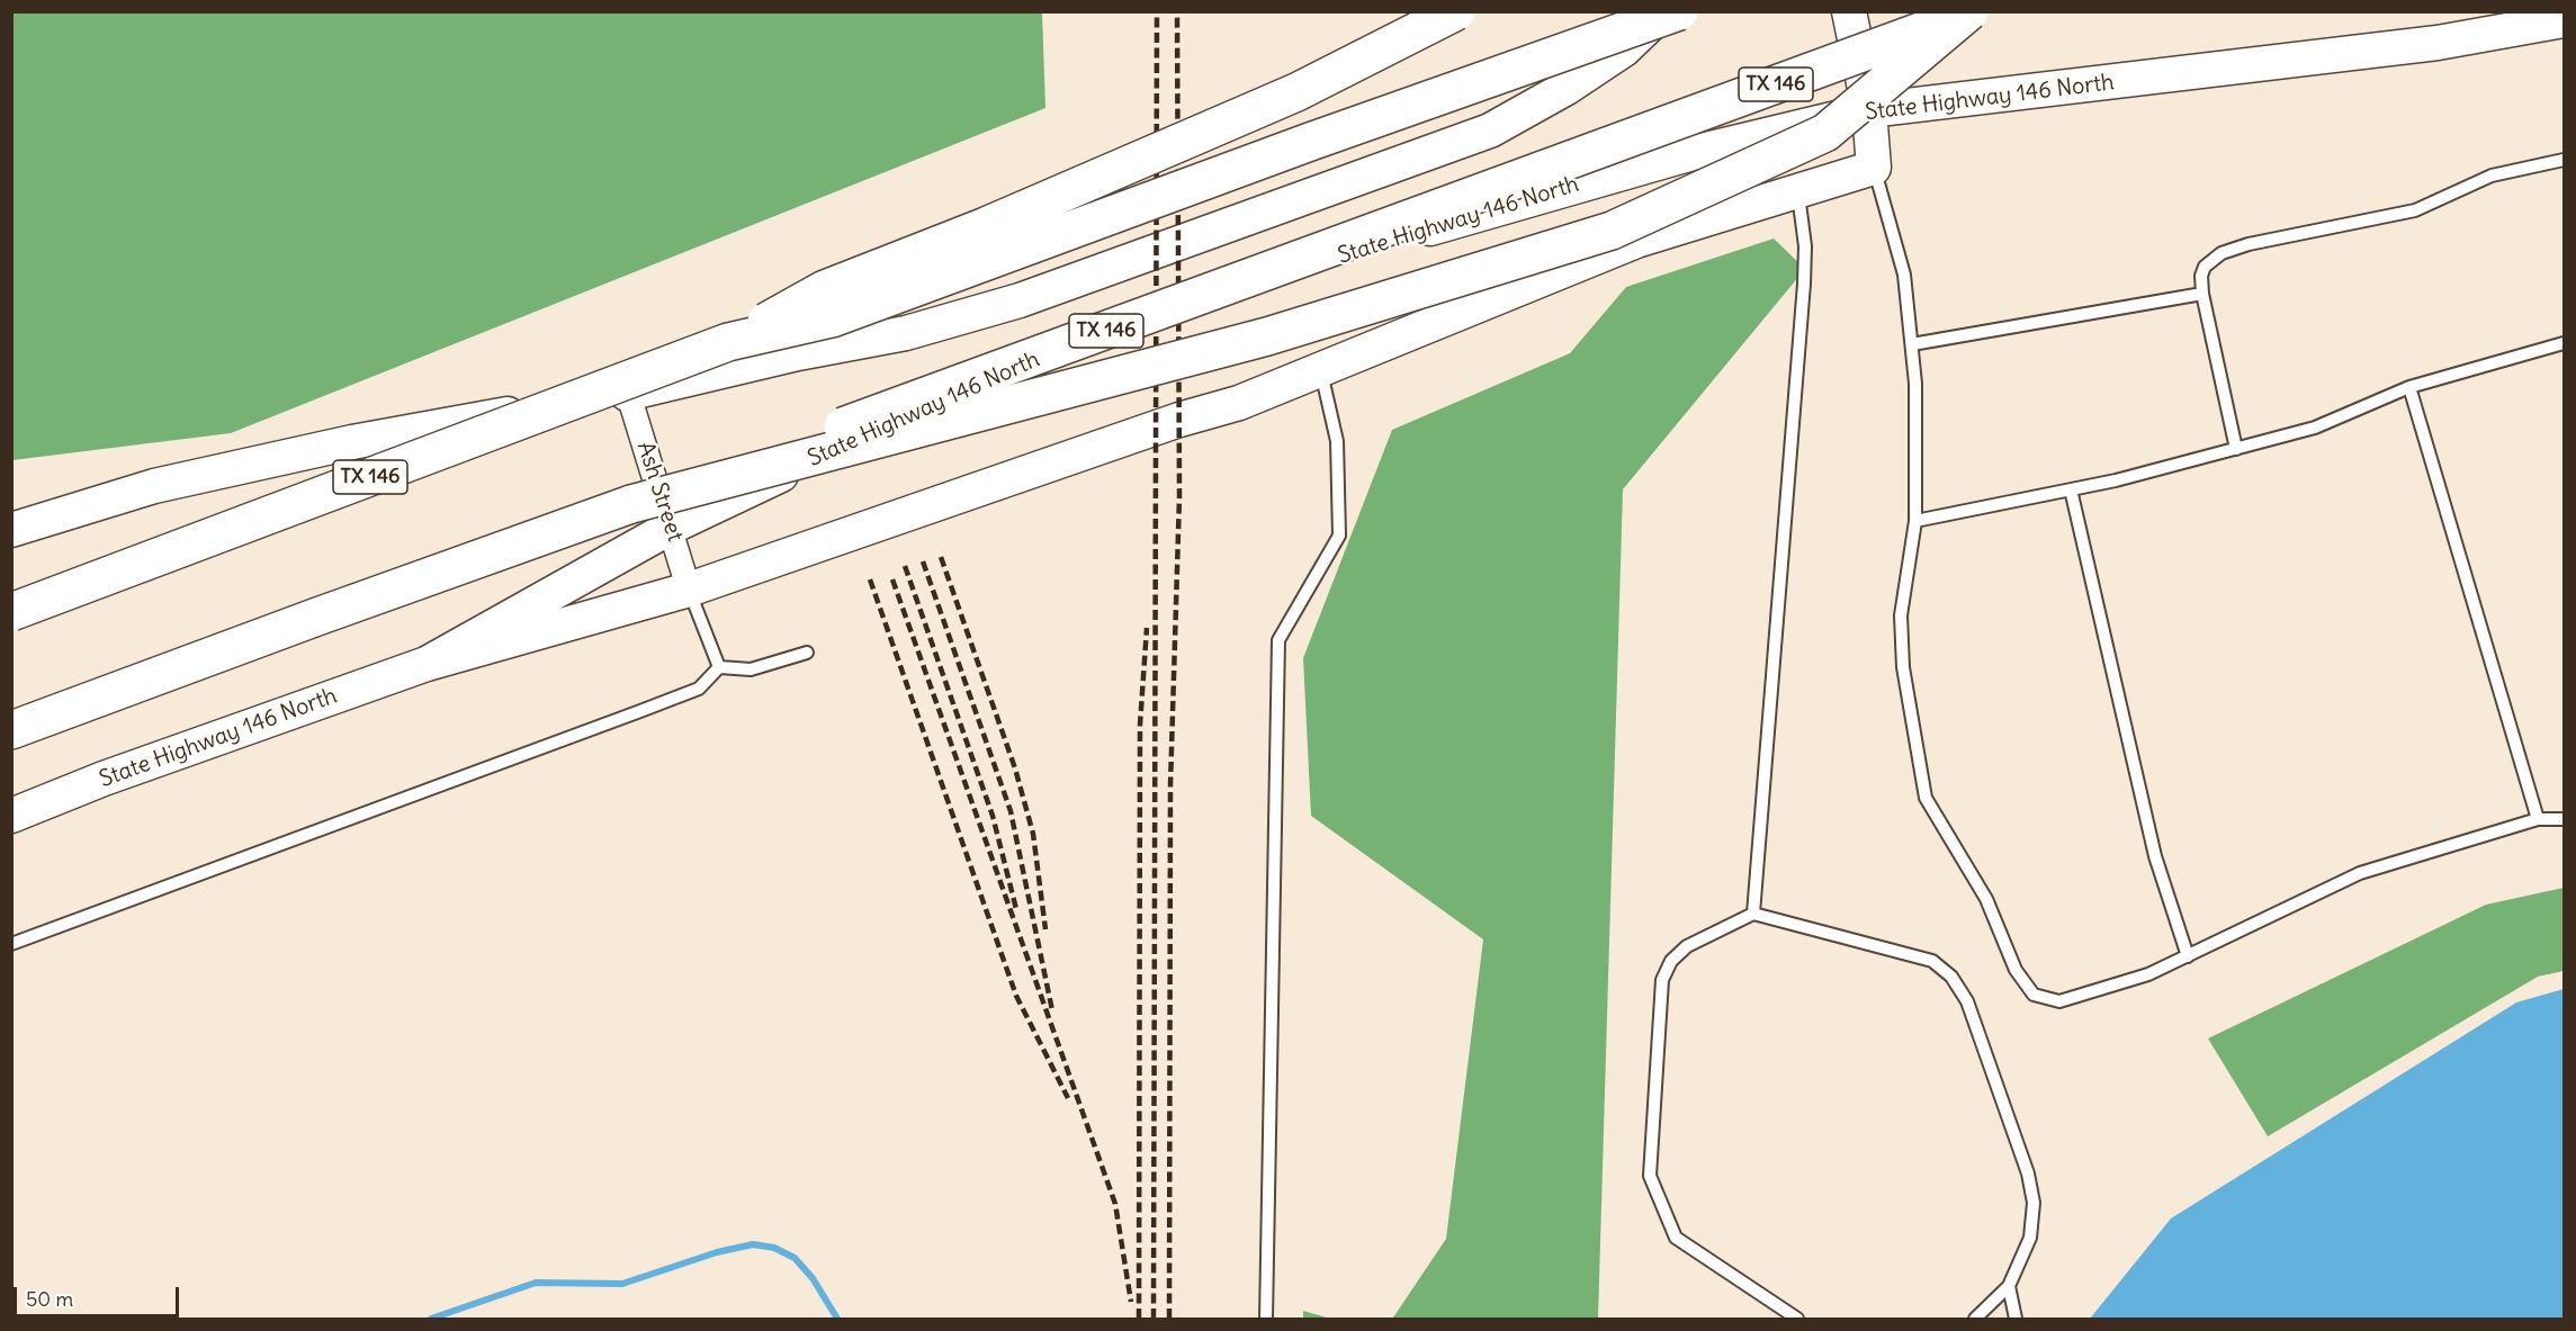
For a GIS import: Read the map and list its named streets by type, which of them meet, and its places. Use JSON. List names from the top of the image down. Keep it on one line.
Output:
{"streets":{"highway":["TX 146"],"main road":["State Highway 146 North"],"street":["Ash Street"]},"crossings":[["State Highway 146 North","Ash Street"]],"scale_bar":"50 m"}
